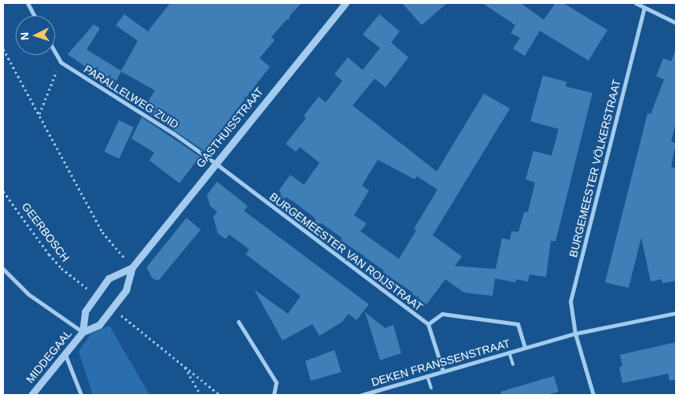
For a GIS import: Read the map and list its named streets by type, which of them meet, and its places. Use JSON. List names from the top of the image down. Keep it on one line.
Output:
{"streets":{"street":["PARALLELWEG ZUID","GASTHUISSTRAAT","BURGEMEESTER VÖLKERSTRAAT","BURGEMEESTER VAN ROIJSTRAAT","MIDDEGAAL","DEKEN FRANSSENSTRAAT"],"path":["GEERBOSCH"]},"crossings":[["PARALLELWEG ZUID","GASTHUISSTRAAT"],["PARALLELWEG ZUID","BURGEMEESTER VAN ROIJSTRAAT"],["GASTHUISSTRAAT","GEERBOSCH"],["GASTHUISSTRAAT","BURGEMEESTER VAN ROIJSTRAAT"],["GASTHUISSTRAAT","MIDDEGAAL"],["BURGEMEESTER VÖLKERSTRAAT","DEKEN FRANSSENSTRAAT"],["GEERBOSCH","MIDDEGAAL"],["BURGEMEESTER VAN ROIJSTRAAT","DEKEN FRANSSENSTRAAT"]],"north":"left"}
